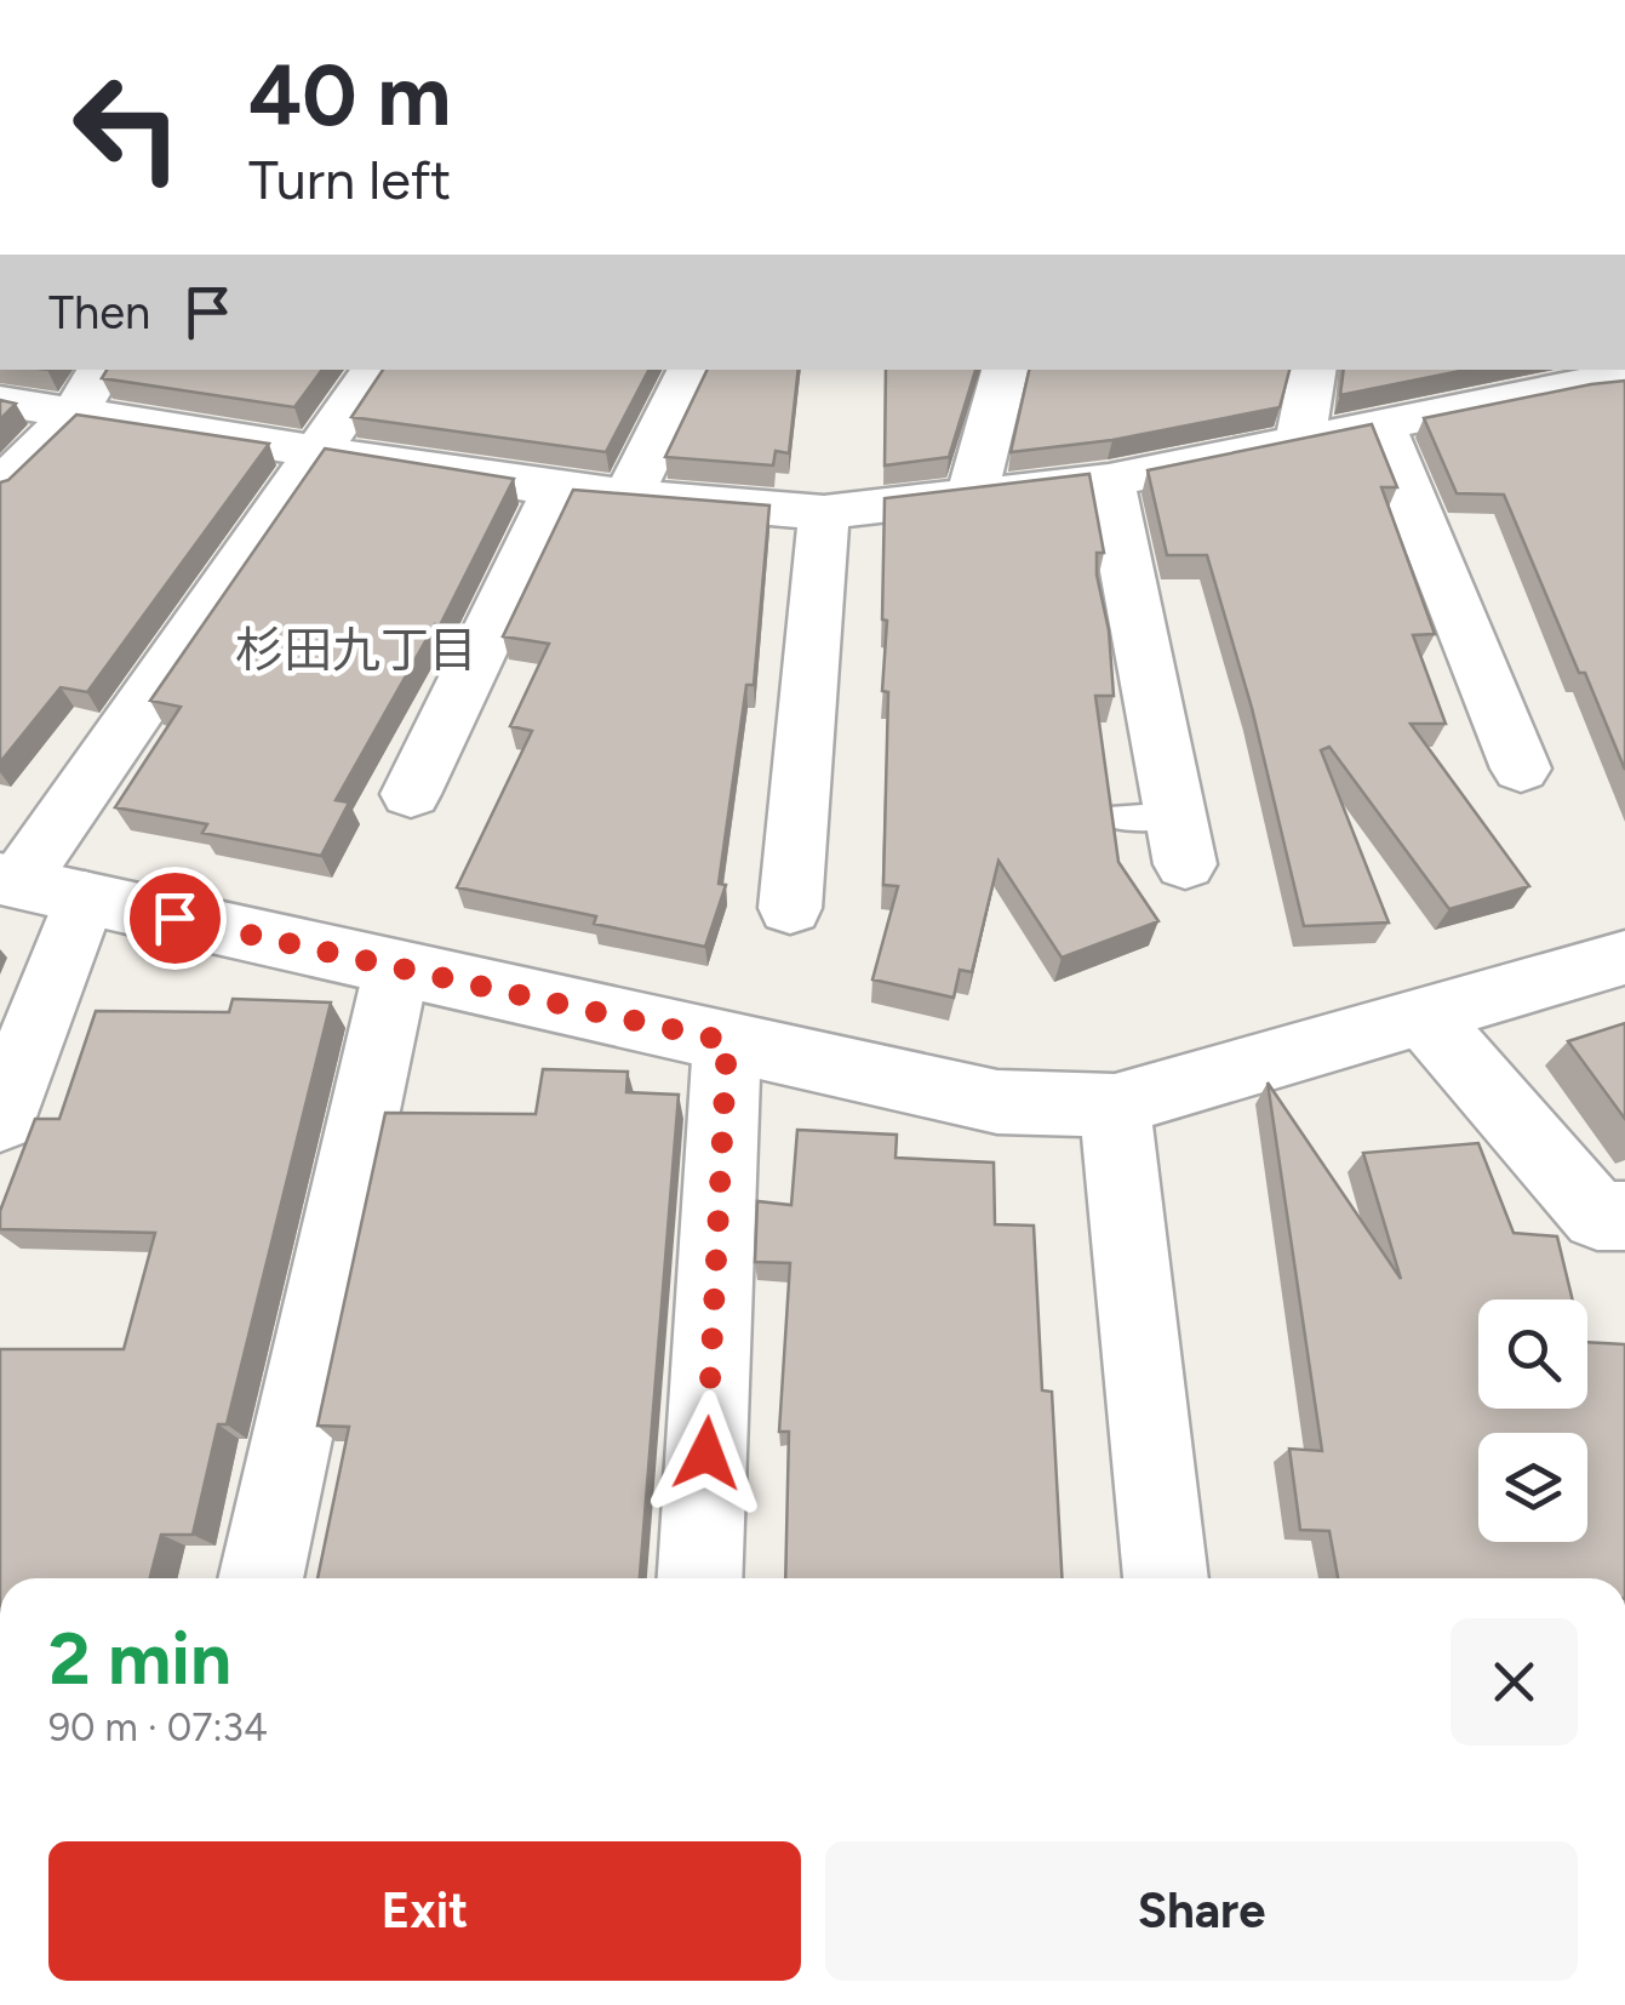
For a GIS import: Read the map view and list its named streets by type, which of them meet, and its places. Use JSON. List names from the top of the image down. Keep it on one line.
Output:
{"districts":["杉田九丁目"],"page":{"turn":["40 m","Turn left"],"then":"Then","heading":["2 min","90 m · 07:34"],"buttons":["Exit","Share"]}}
